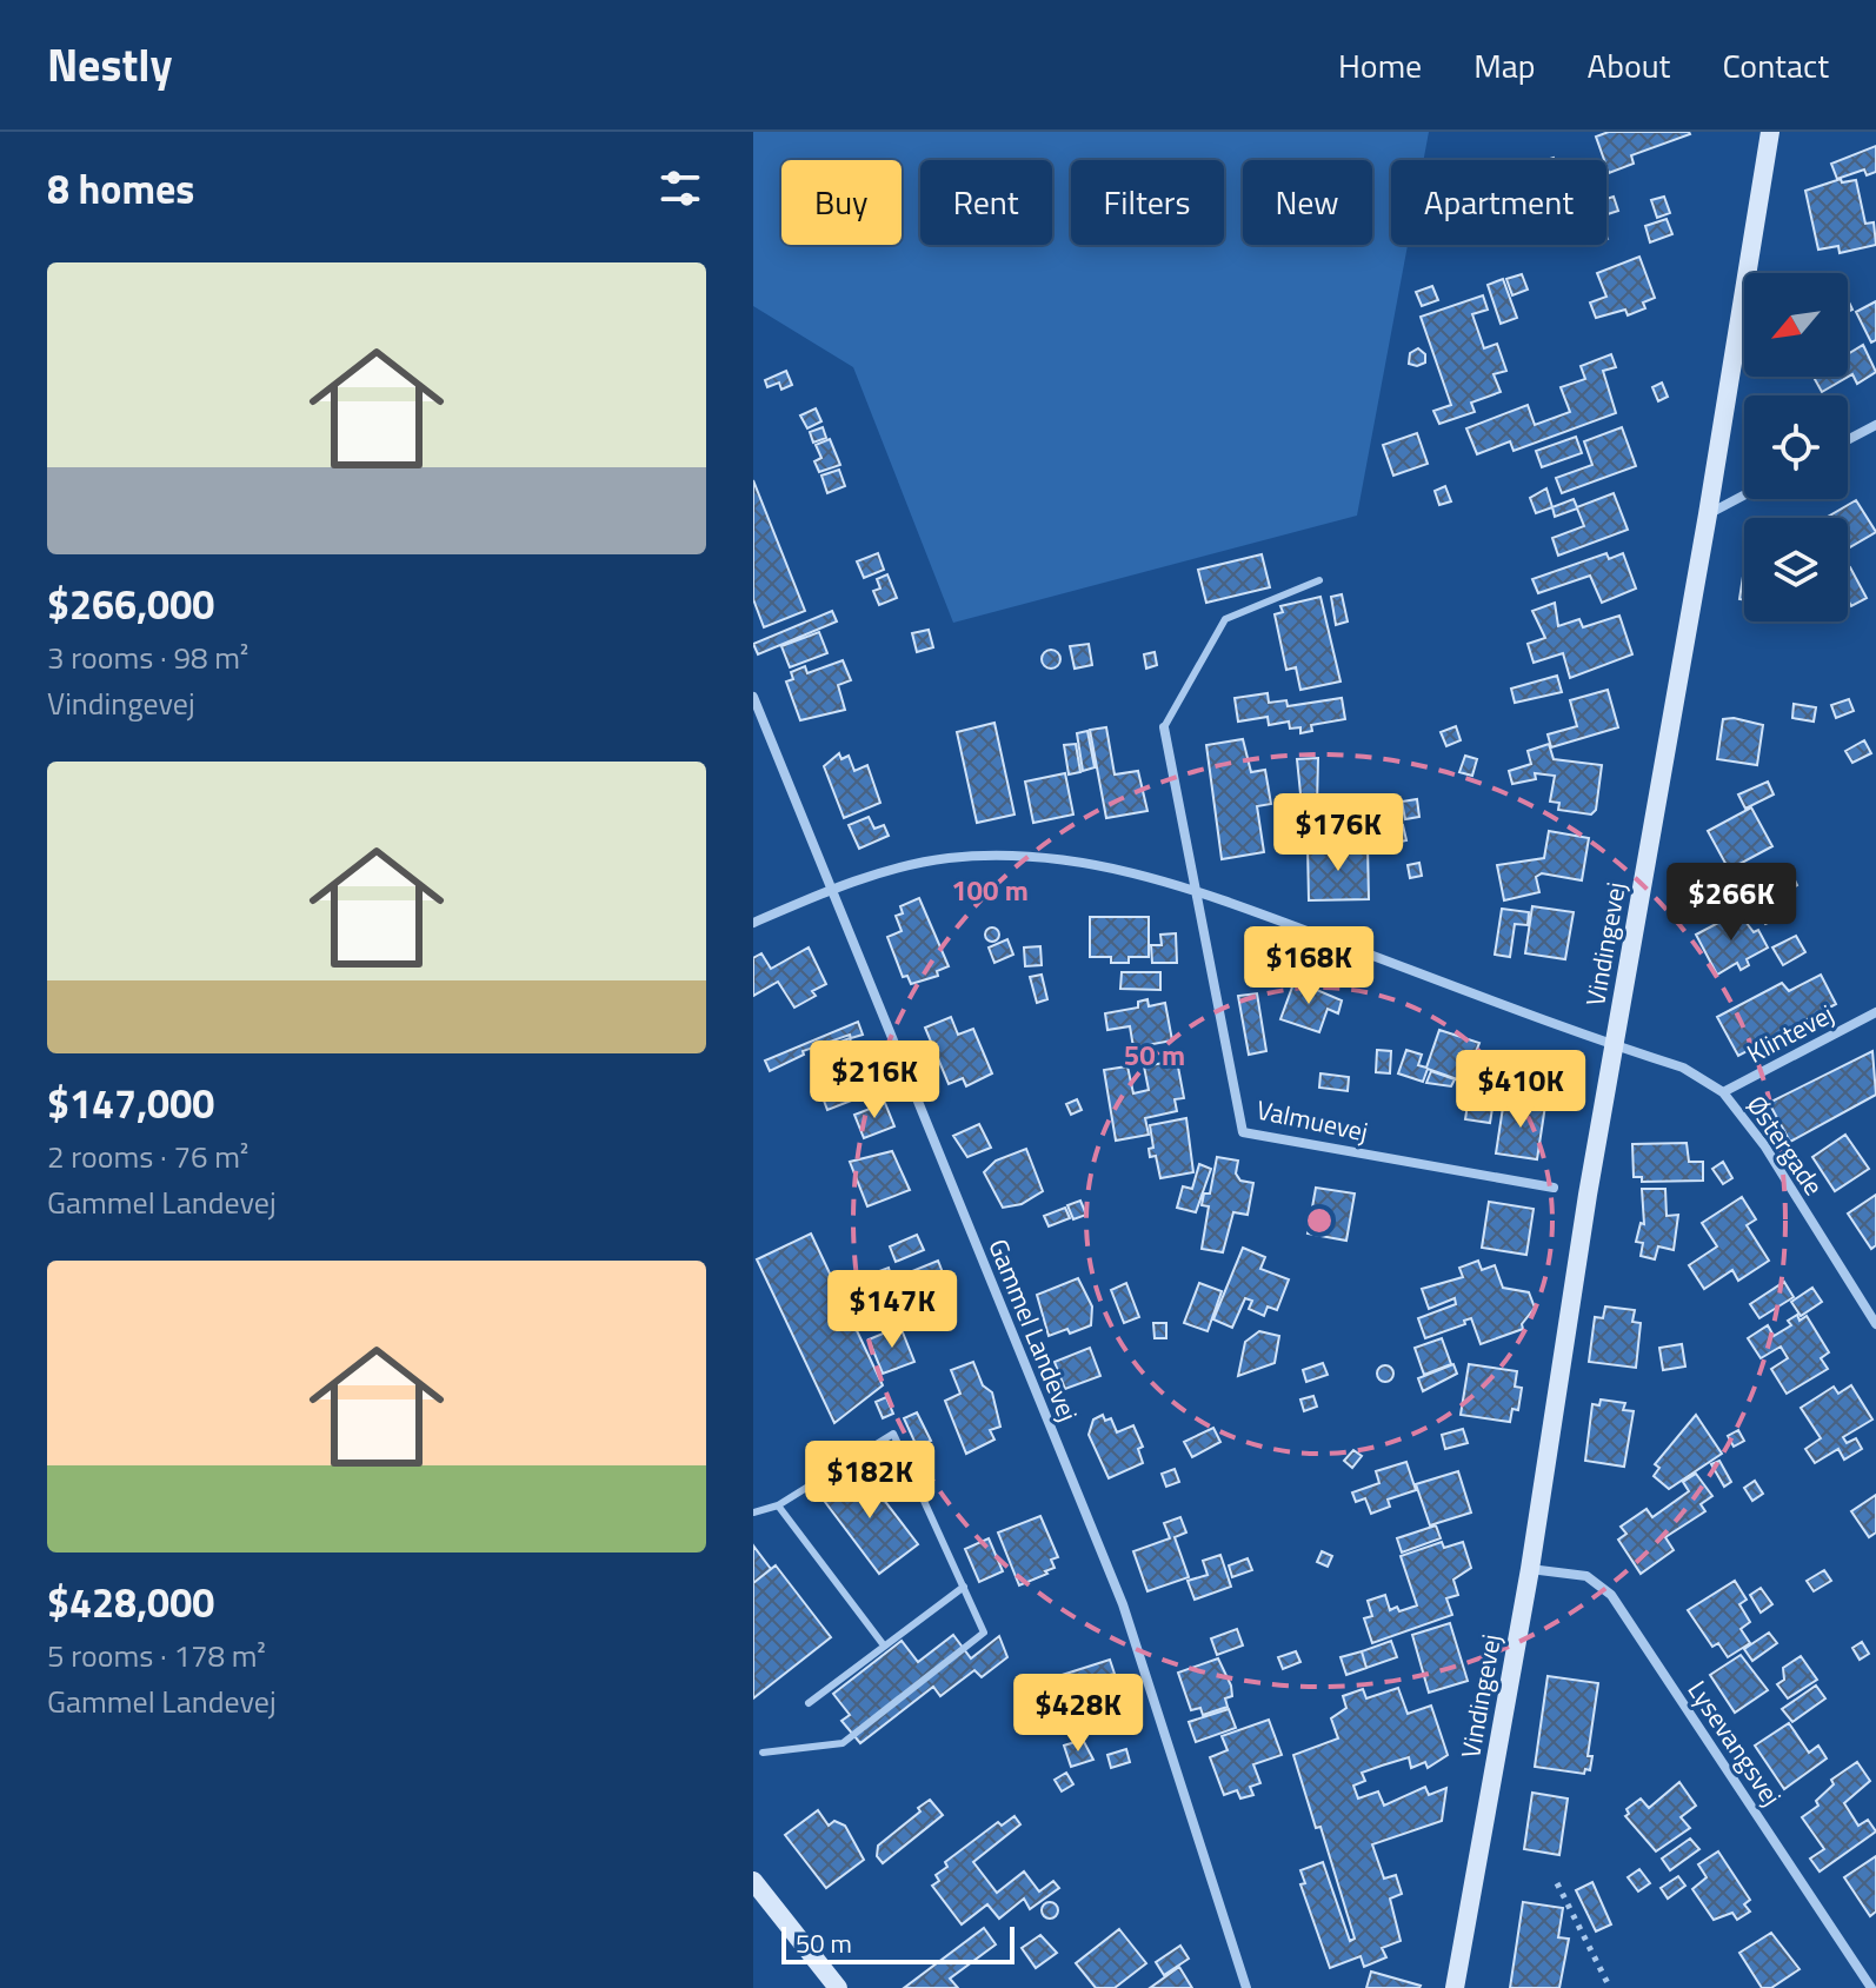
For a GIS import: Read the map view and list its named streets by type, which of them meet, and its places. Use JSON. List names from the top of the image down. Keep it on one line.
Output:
{"streets":{"street":["Vindingevej","Klintevej","Valmuevej","Østergade","Gammel Landevej","Lysevangsvej"]},"crossings":[["Vindingevej","Østergade"],["Vindingevej","Lysevangsvej"],["Klintevej","Østergade"],["Valmuevej","Østergade"],["Østergade","Gammel Landevej"]],"scale_bar":"50 m","north":"bottom left","page":{"header":"Nestly","nav":["Home","Map","About","Contact"],"heading":"8 homes","chip":["Buy","Rent","Filters","New","Apartment"],"list":[{"name":"$266,000","note":"3 rooms · 98 m² · Vindingevej"},{"name":"$147,000","note":"2 rooms · 76 m² · Gammel Landevej"},{"name":"$428,000","note":"5 rooms · 178 m² · Gammel Landevej"}],"price":["$176K","$266K","$168K","$216K","$410K","$147K","$182K","$428K"],"scale":"50 m"},"rings":["100 m","50 m"]}
